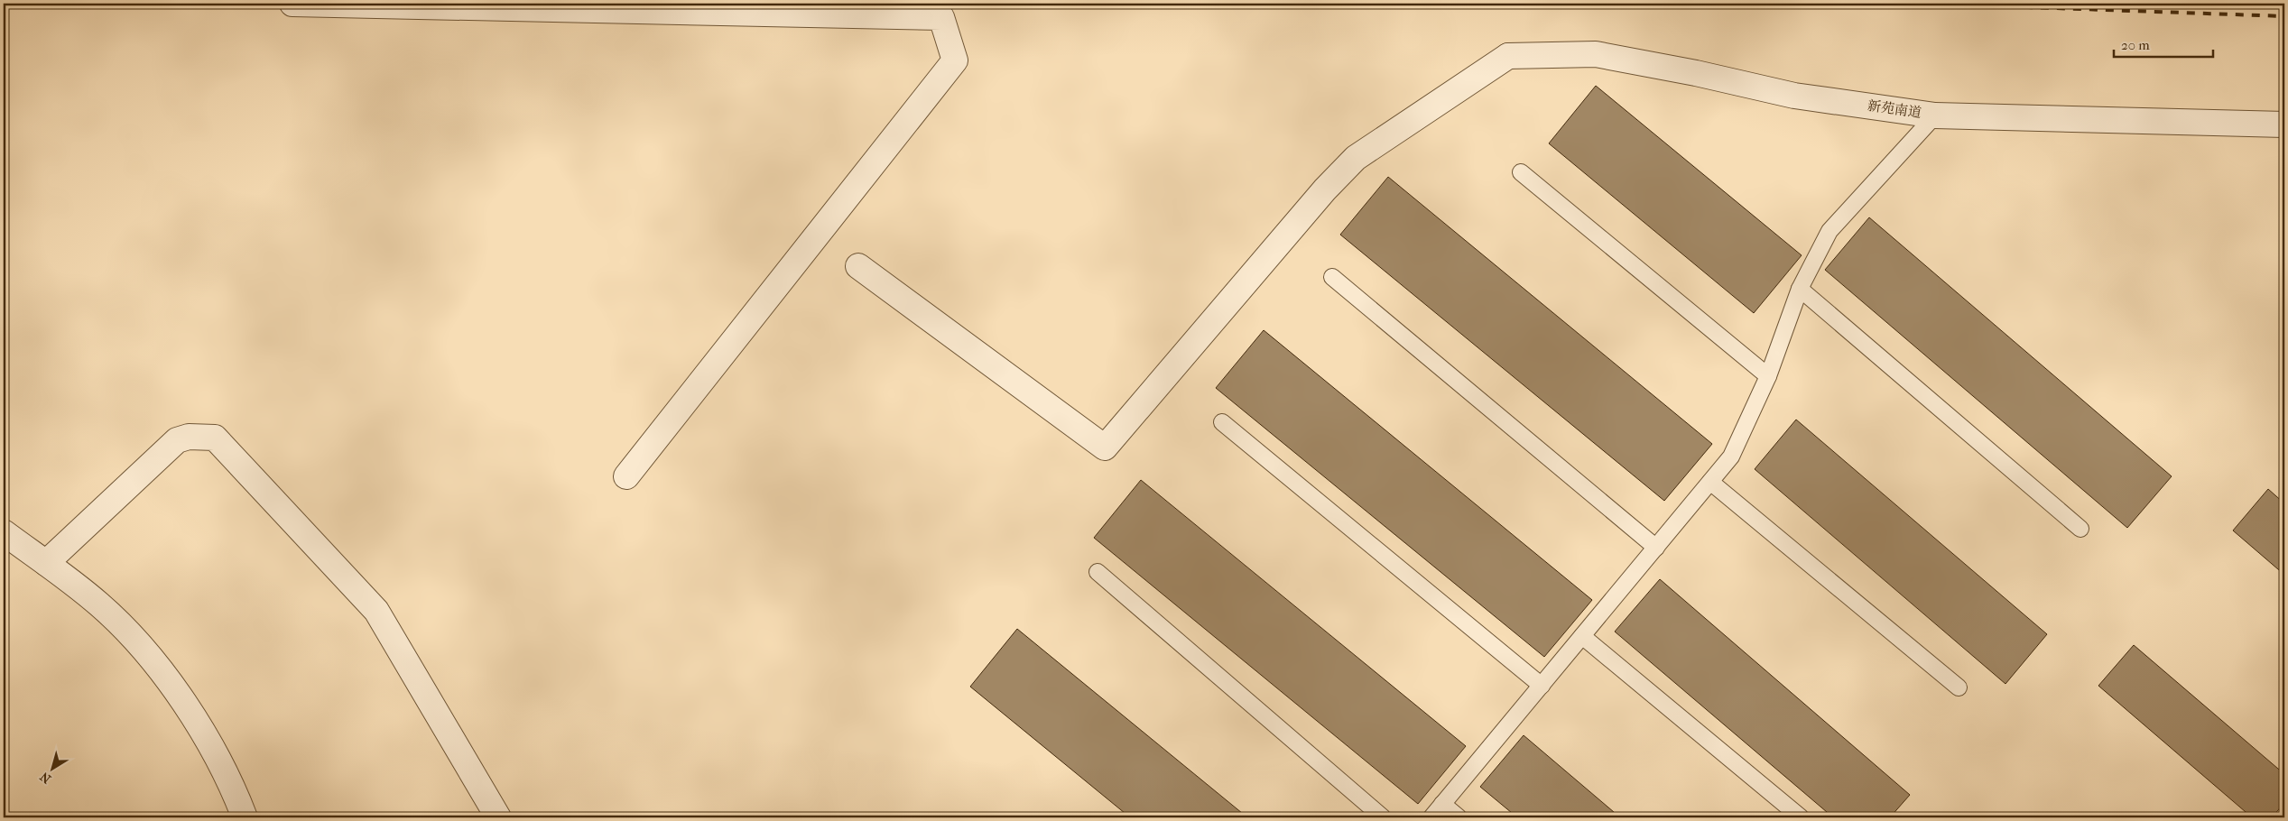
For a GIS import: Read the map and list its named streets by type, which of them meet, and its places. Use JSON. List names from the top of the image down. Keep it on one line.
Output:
{"streets":{"street":["新苑南道"]},"scale_bar":"20 m","north":"bottom left"}
